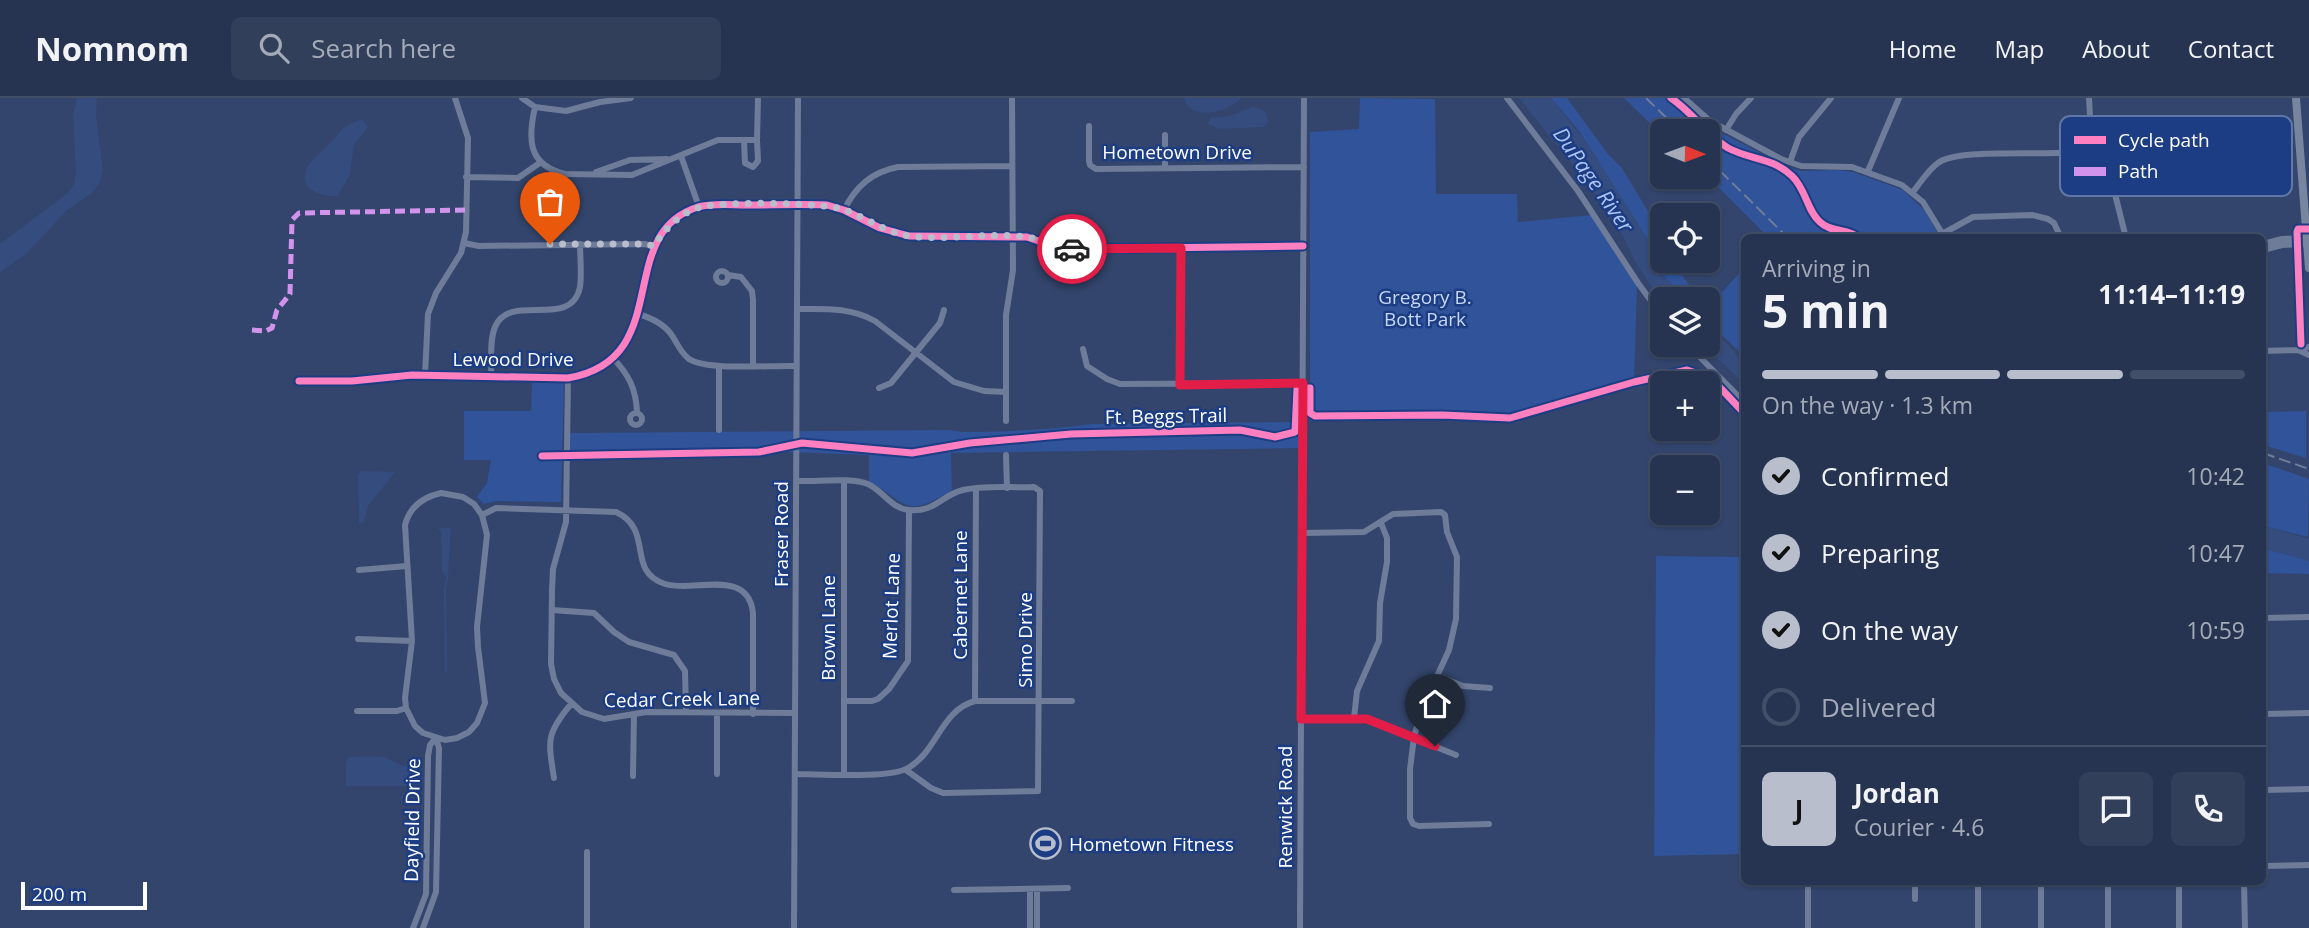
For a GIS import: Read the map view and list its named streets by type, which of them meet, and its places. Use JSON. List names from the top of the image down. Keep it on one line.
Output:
{"streets":{"street":["Hometown Drive","Lewood Drive","Fraser Road","Cabernet Lane","Merlot Lane","Brown Lane","Simo Drive","Cedar Creek Lane","Renwick Road","Dayfield Drive"],"cycle path":["Ft. Beggs Trail"]},"crossings":[["Hometown Drive","Renwick Road"],["Fraser Road","Cedar Creek Lane"],["Merlot Lane","Brown Lane"]],"water":["DuPage River"],"parks":["Gregory B. Bott Park"],"places":{"sports":["Hometown Fitness"]},"legend":["Cycle path","Path"],"scale_bar":"200 m","north":"right","page":{"header":"Nomnom","search":"Search here","nav":["Home","Map","About","Contact"],"map_buttons":["+","−"],"heading":["5 min","Arriving in","11:14–11:19"],"panel":["Jordan","Courier · 4.6"],"bar":"On the way · 1.3 km","list":[["Confirmed","10:42"],["Preparing","10:47"],["On the way","10:59"],"Delivered"],"round":"J","scale":"200 m"}}
